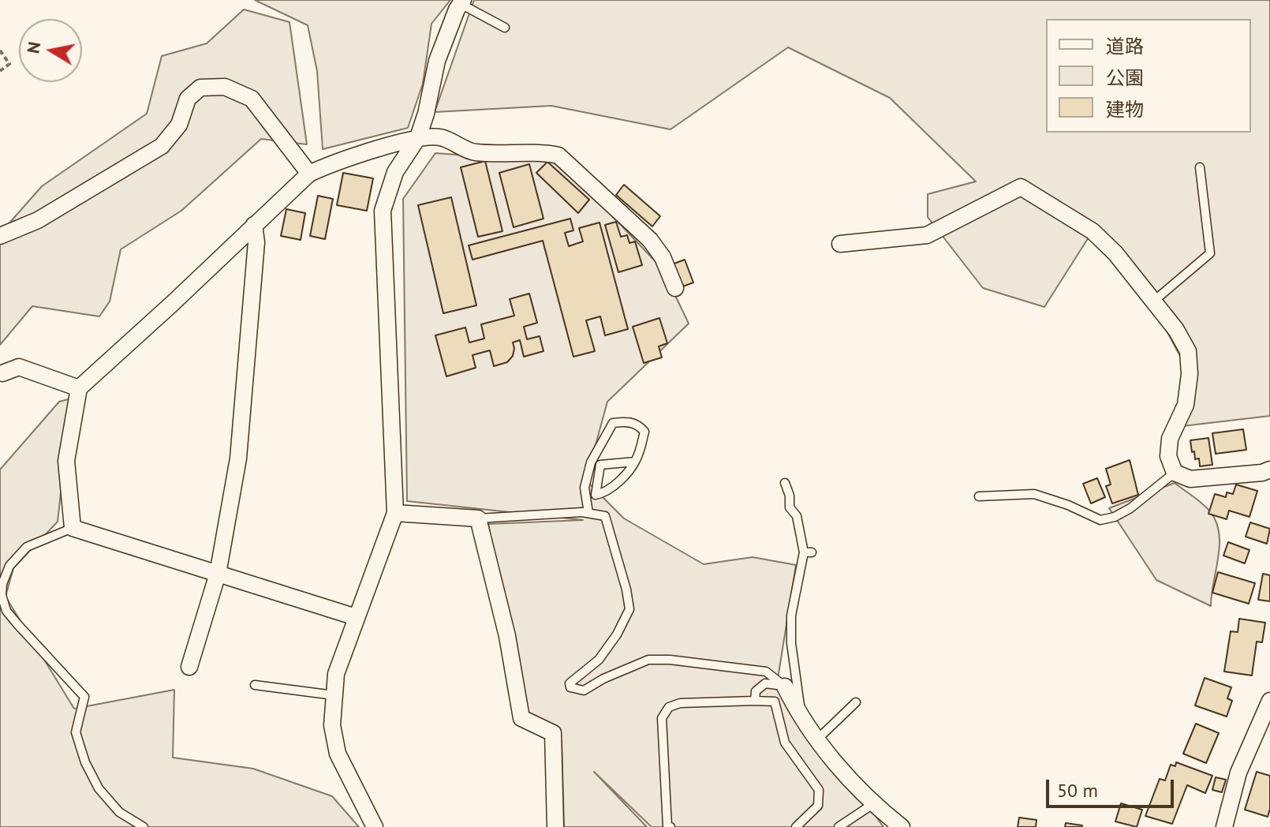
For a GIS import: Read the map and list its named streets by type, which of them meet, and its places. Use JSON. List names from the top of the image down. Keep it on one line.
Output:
{"legend":["道路","公園","建物"],"scale_bar":"50 m","north":"left"}
